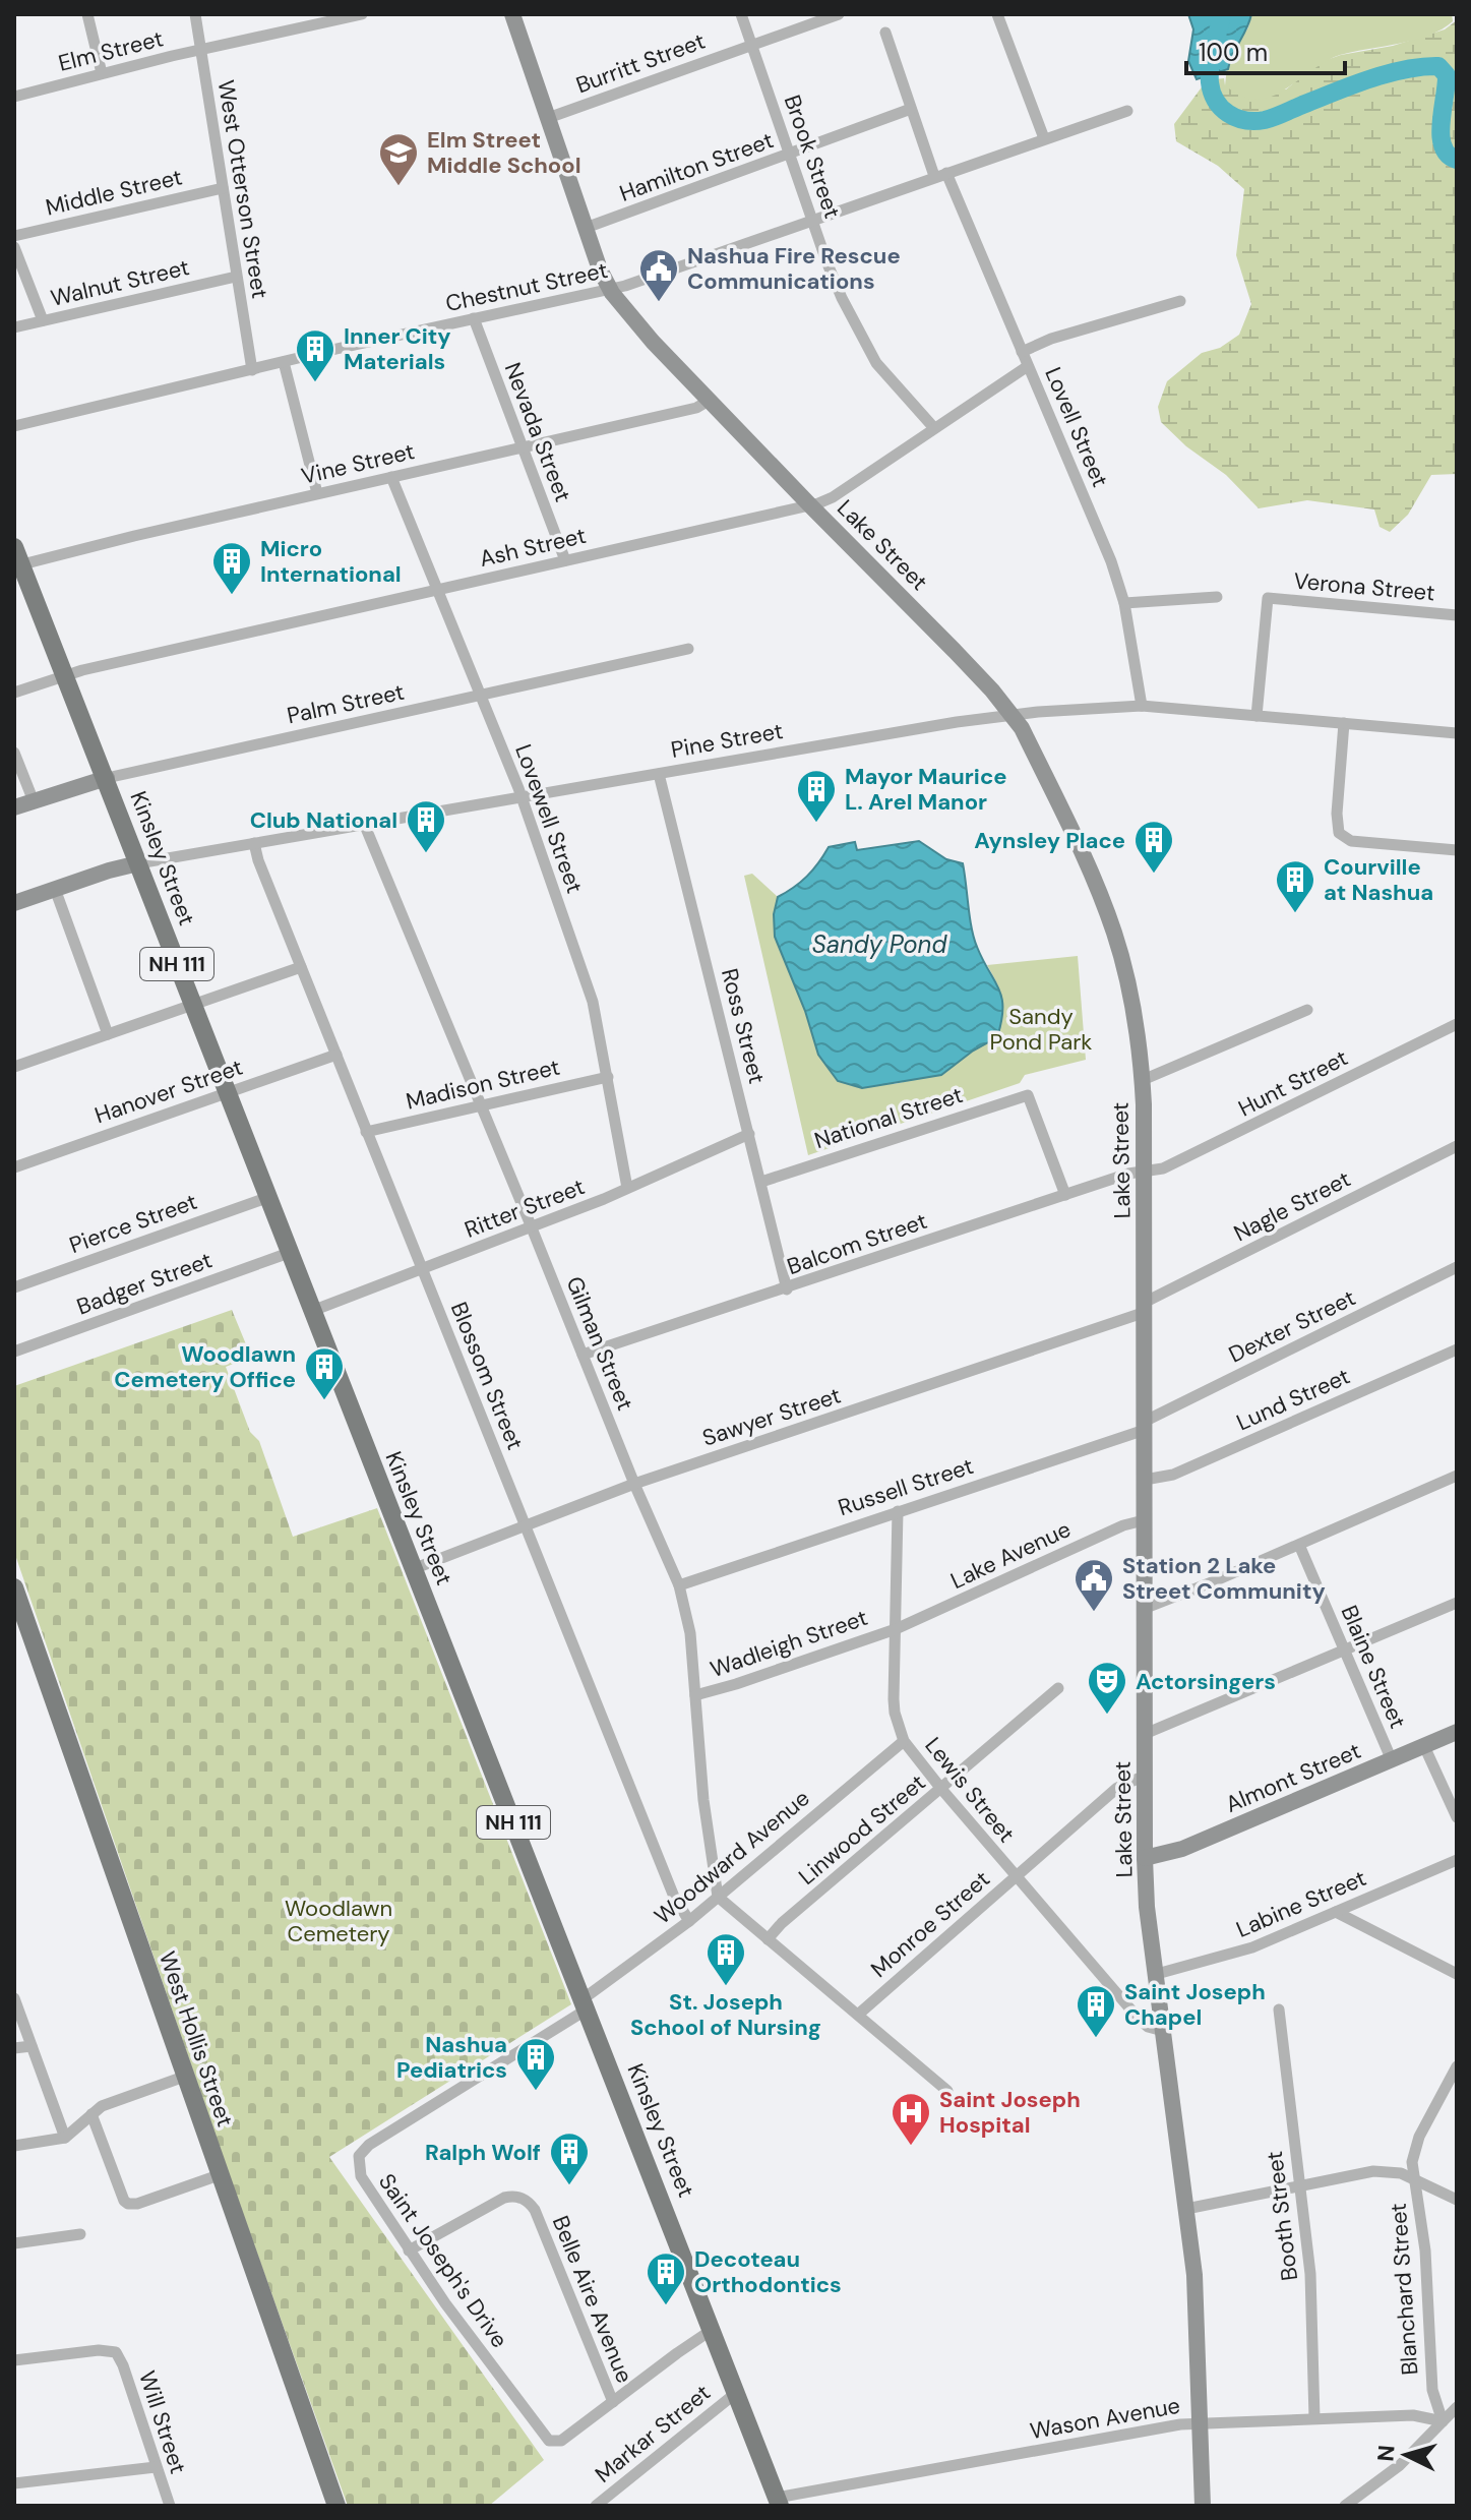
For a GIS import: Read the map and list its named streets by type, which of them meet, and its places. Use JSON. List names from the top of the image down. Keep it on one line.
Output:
{"streets":{"main road":["Kinsley Street","NH 111","West Hollis Street"],"street":["Elm Street","Burritt Street","Brook Street","Hamilton Street","West Otterson Street","Middle Street","Walnut Street","Chestnut Street","Lovell Street","Nevada Street","Vine Street","Lake Street","Ash Street","Verona Street","Palm Street","Pine Street","Lovewell Street","Ross Street","Hunt Street","Madison Street","Hanover Street","National Street","Nagle Street","Ritter Street","Pierce Street","Balcom Street","Badger Street","Dexter Street","Gilman Street","Blossom Street","Lund Street","Sawyer Street","Russell Street","Lake Avenue","Wadleigh Street","Blaine Street","Almont Street","Lewis Street","Linwood Street","Woodward Avenue","Labine Street","Monroe Street","Booth Street","Saint Joseph's Drive","Blanchard Street","Belle Aire Avenue","Wason Avenue","Will Street","Markar Street"]},"crossings":[["Elm Street","West Otterson Street"],["Burritt Street","Brook Street"],["Burritt Street","Lake Street"],["Brook Street","Hamilton Street"],["Brook Street","Chestnut Street"],["Brook Street","Ash Street"],["Hamilton Street","Lovell Street"],["Hamilton Street","Lake Street"],["West Otterson Street","Middle Street"],["West Otterson Street","Walnut Street"],["West Otterson Street","Chestnut Street"],["Chestnut Street","Lovell Street"],["Chestnut Street","Nevada Street"],["Chestnut Street","Lake Street"],["Lovell Street","Ash Street"],["Lovell Street","Pine Street"],["Nevada Street","Vine Street"],["Nevada Street","Ash Street"],["Vine Street","Lake Street"],["Vine Street","Lovewell Street"],["Vine Street","Kinsley Street"],["Lake Street","Ash Street"],["Lake Street","Pine Street"],["Lake Street","Hunt Street"],["Lake Street","Nagle Street"],["Lake Street","Balcom Street"],["Lake Street","Dexter Street"],["Lake Street","Lund Street"],["Lake Street","Sawyer Street"],["Lake Street","Russell Street"],["Lake Street","Lake Avenue"],["Lake Street","Almont Street"],["Lake Street","Lewis Street"],["Lake Street","Labine Street"],["Lake Street","Monroe Street"],["Lake Street","Wason Avenue"],["Ash Street","Lovewell Street"],["Ash Street","Kinsley Street"],["Verona Street","Pine Street"],["Palm Street","Lovewell Street"],["Palm Street","Kinsley Street"],["Pine Street","Lovewell Street"],["Pine Street","Kinsley Street"],["Pine Street","Ross Street"],["Pine Street","Gilman Street"],["Pine Street","Blossom Street"],["Lovewell Street","Madison Street"],["Lovewell Street","Ritter Street"],["Kinsley Street","Hanover Street"],["Kinsley Street","Ritter Street"],["Kinsley Street","Pierce Street"],["Kinsley Street","Badger Street"],["Kinsley Street","Sawyer Street"],["Kinsley Street","Woodward Avenue"],["Kinsley Street","Saint Joseph's Drive"],["Kinsley Street","Wason Avenue"],["Kinsley Street","Markar Street"],["Ross Street","National Street"],["Ross Street","Ritter Street"],["Ross Street","Balcom Street"],["Hunt Street","Balcom Street"],["Madison Street","Gilman Street"],["Madison Street","Blossom Street"],["Hanover Street","Blossom Street"],["National Street","Balcom Street"],["Nagle Street","Sawyer Street"],["Ritter Street","Gilman Street"],["Ritter Street","Blossom Street"],["Balcom Street","Gilman Street"],["Dexter Street","Russell Street"],["Gilman Street","Sawyer Street"],["Gilman Street","Russell Street"],["Gilman Street","Wadleigh Street"],["Gilman Street","Woodward Avenue"],["Blossom Street","Sawyer Street"],["Blossom Street","Woodward Avenue"],["Russell Street","Lewis Street"],["Lake Avenue","Wadleigh Street"],["Lake Avenue","Lewis Street"],["Wadleigh Street","Lewis Street"],["Blaine Street","Almont Street"],["Lewis Street","Linwood Street"],["Lewis Street","Woodward Avenue"],["Lewis Street","Monroe Street"],["Woodward Avenue","Saint Joseph's Drive"],["Booth Street","Wason Avenue"],["Saint Joseph's Drive","Belle Aire Avenue"],["Blanchard Street","Wason Avenue"]],"water":["Sandy Pond"],"parks":["Sandy Pond Park","Woodlawn Cemetery"],"places":{"school or university":["Elm Street Middle School"],"public building":["Nashua Fire Rescue Communications","Station 2 Lake Street Community"],"building":["Inner City Materials","Micro International","Mayor Maurice L. Arel Manor","Club National","Aynsley Place","Courville at Nashua","Woodlawn Cemetery Office","St. Joseph School of Nursing","Saint Joseph Chapel","Nashua Pediatrics","Ralph Wolf","Decoteau Orthodontics"],"theatre":["Actorsingers"],"hospital":["Saint Joseph Hospital"]},"scale_bar":"100 m","north":"left"}
